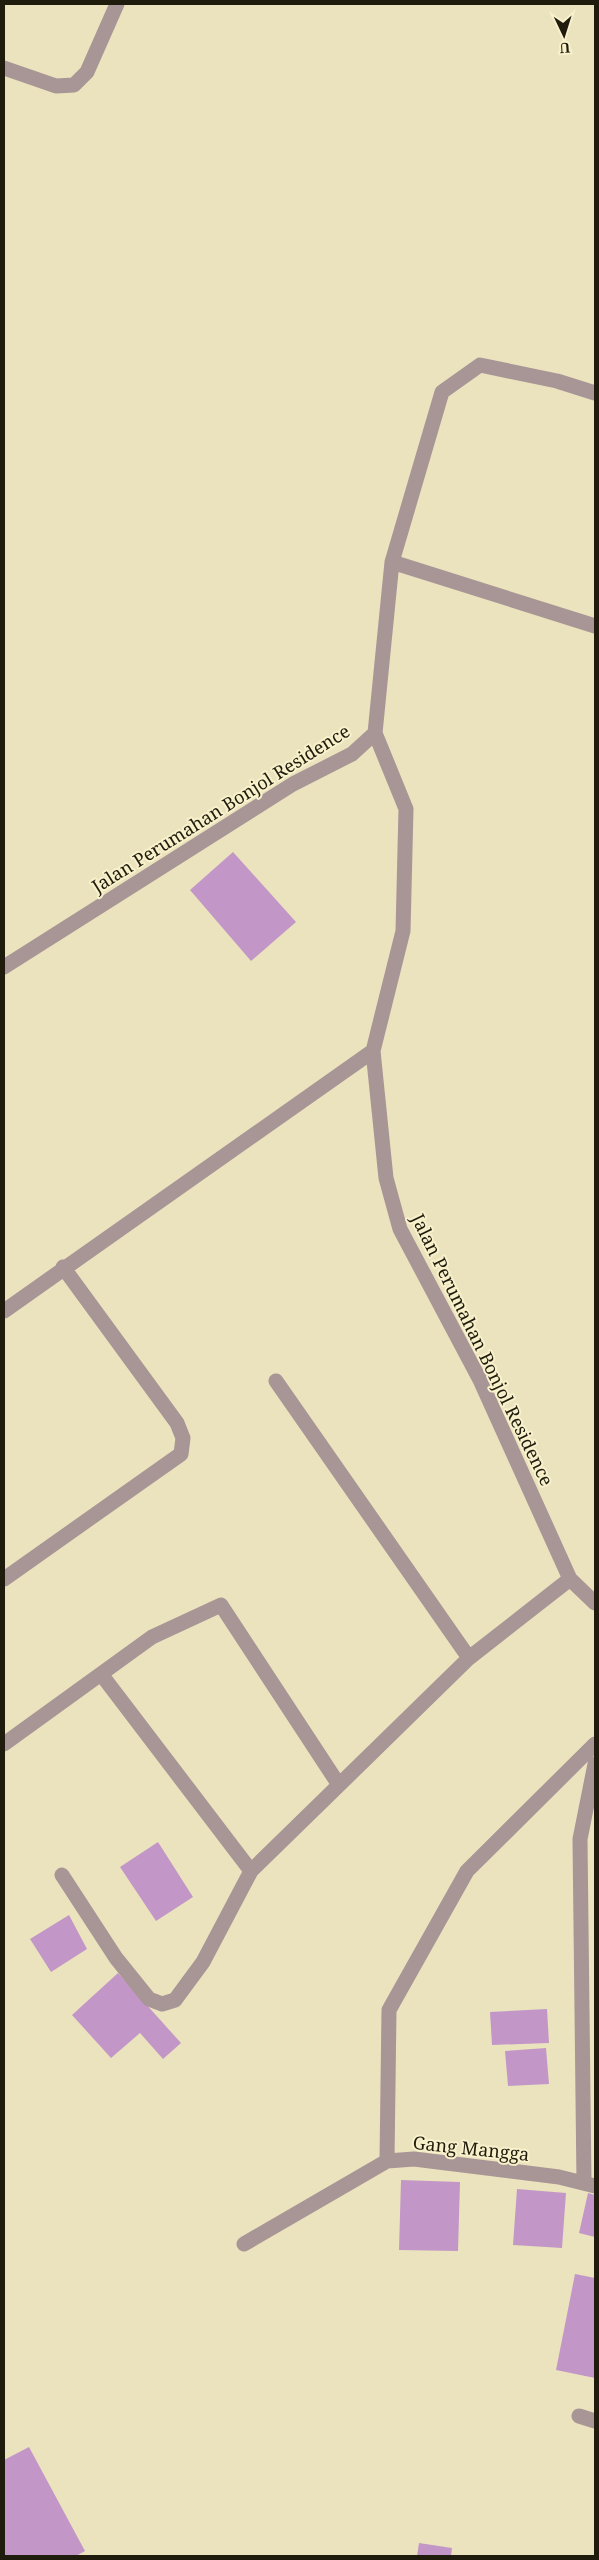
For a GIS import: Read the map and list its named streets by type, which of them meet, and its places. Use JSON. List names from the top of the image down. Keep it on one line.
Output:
{"streets":{"street":["Jalan Perumahan Bonjol Residence","Gang Mangga"]},"north":"bottom"}
